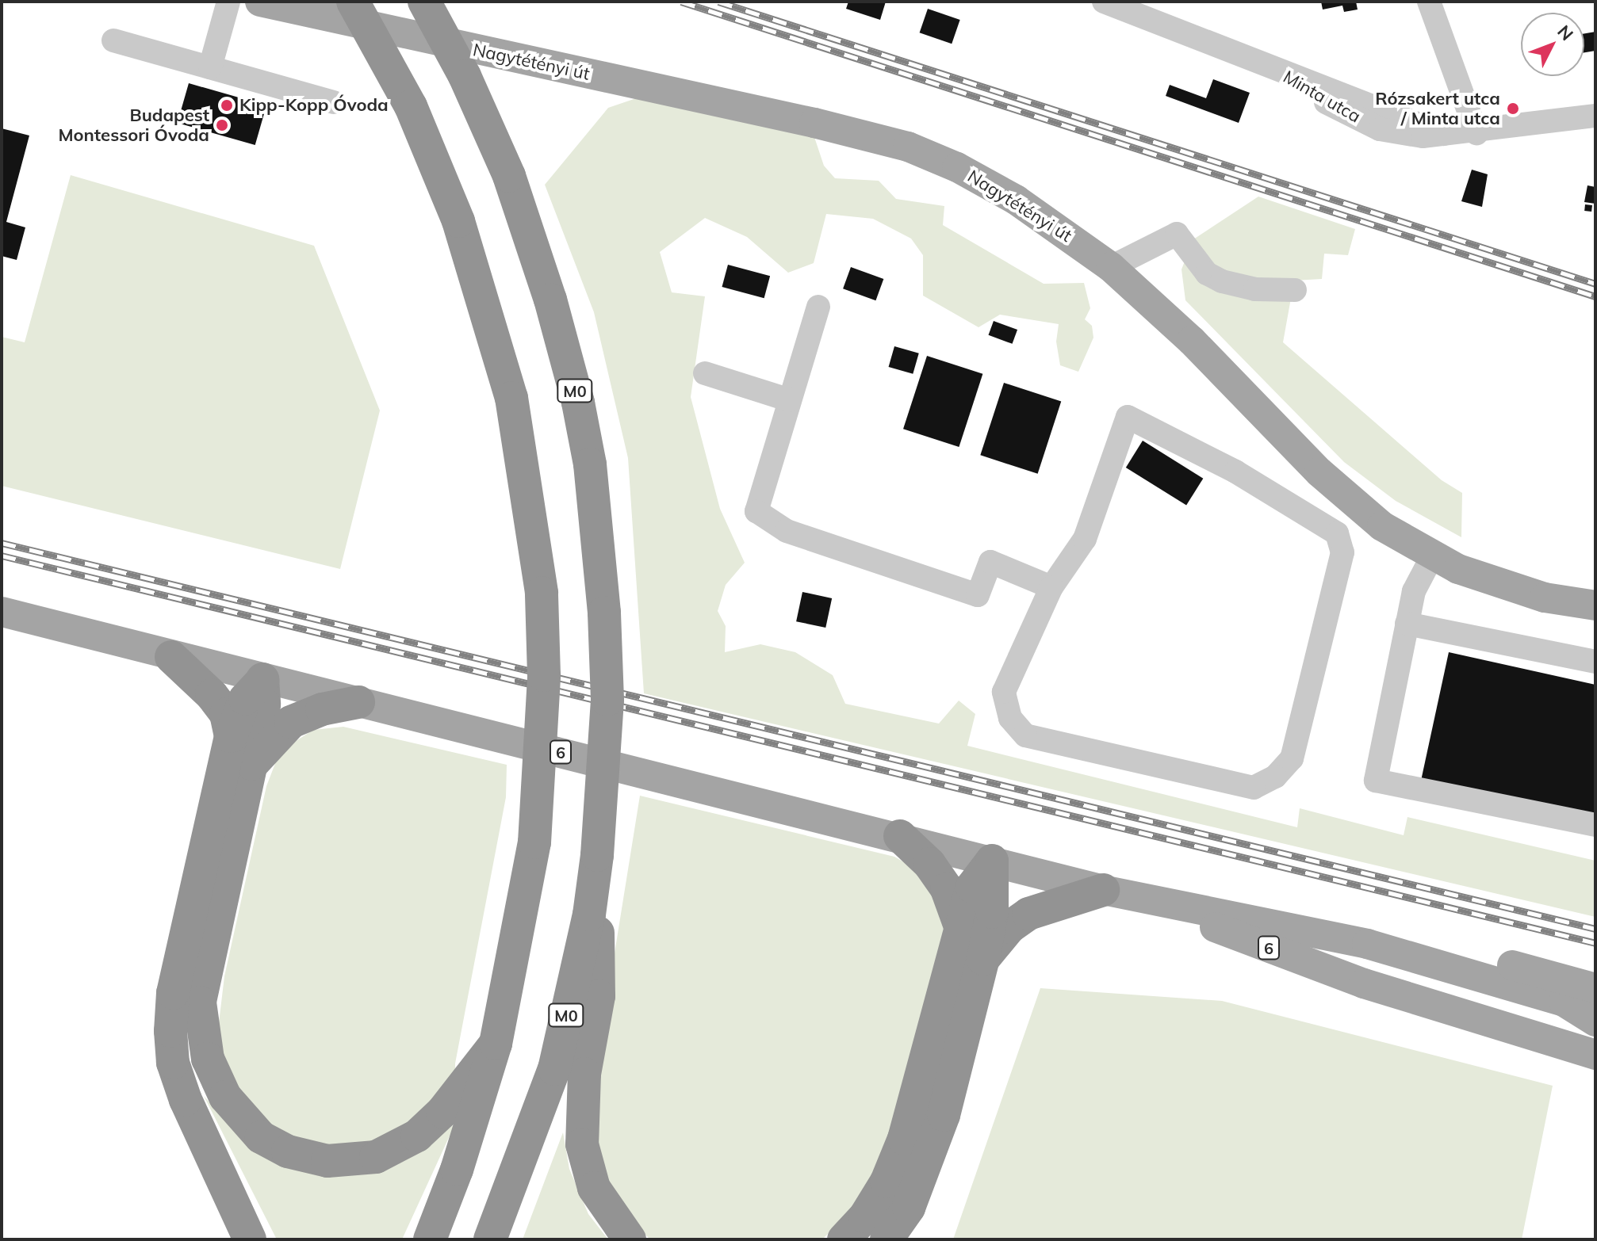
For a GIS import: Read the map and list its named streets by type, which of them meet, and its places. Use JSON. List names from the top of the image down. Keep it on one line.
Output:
{"streets":{"highway":["M0"],"main road":["Nagytétényi út","6"],"street":["Minta utca"]},"places":["Kipp-Kopp Óvoda","Rózsakert utca / Minta utca","Budapest Montessori Óvoda"],"north":"top right"}
